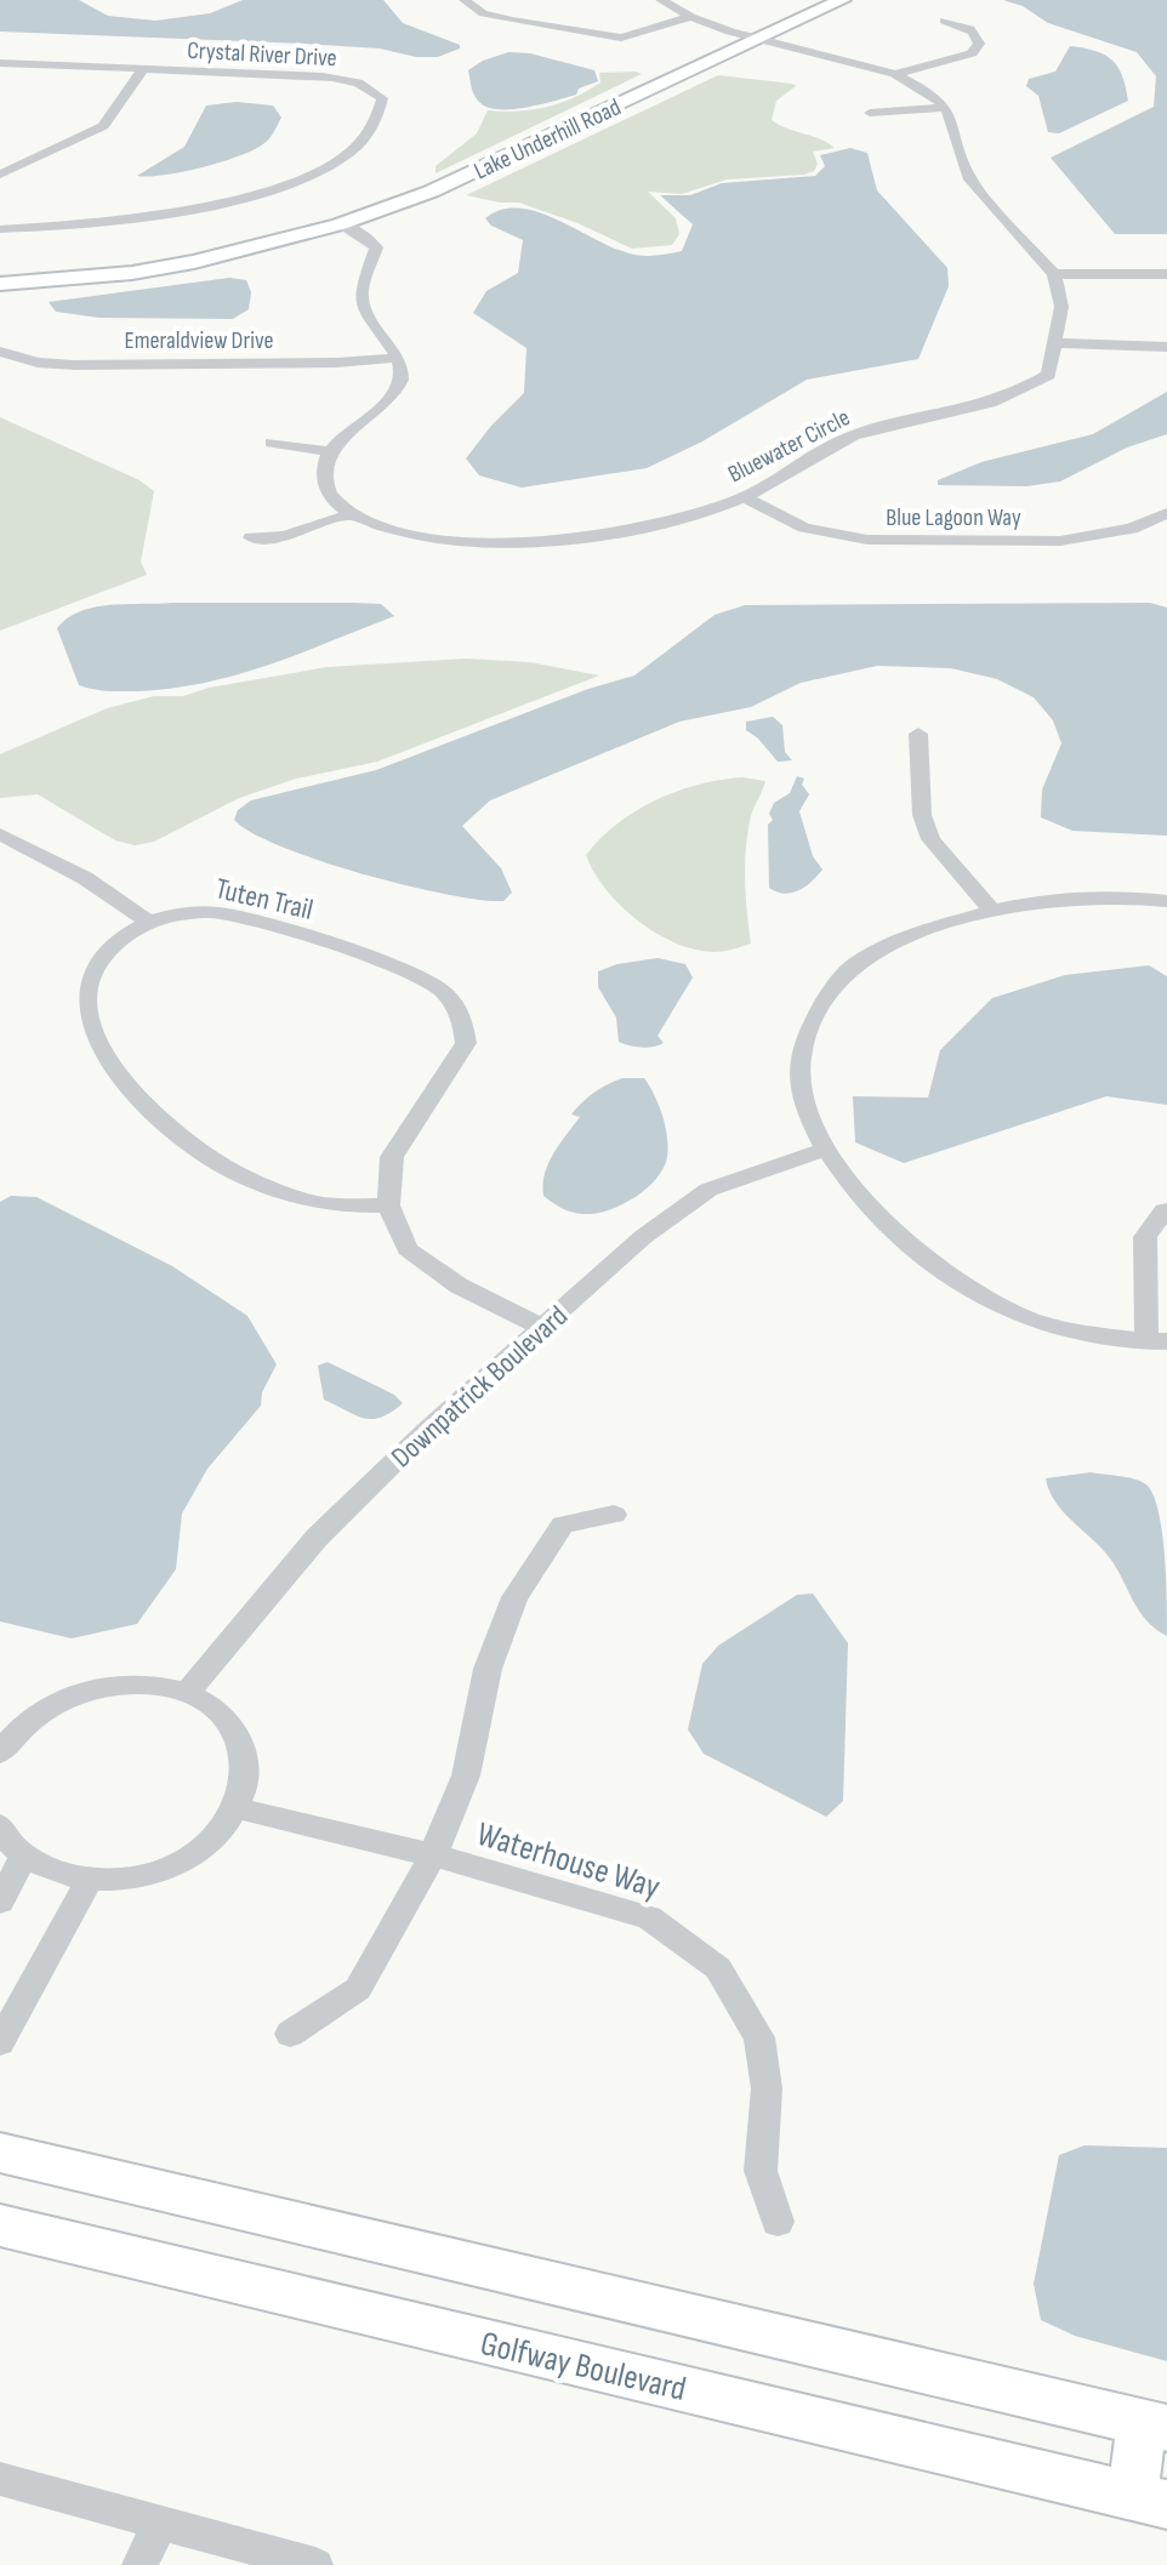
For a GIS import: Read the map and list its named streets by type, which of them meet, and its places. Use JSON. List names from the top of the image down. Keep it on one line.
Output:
{"streets":{"street":["Crystal River Drive","Lake Underhill Road","Emeraldview Drive","Bluewater Circle","Blue Lagoon Way","Tuten Trail","Downpatrick Boulevard","Waterhouse Way","Golfway Boulevard"]},"crossings":[["Bluewater Circle","Blue Lagoon Way"],["Tuten Trail","Downpatrick Boulevard"]]}
